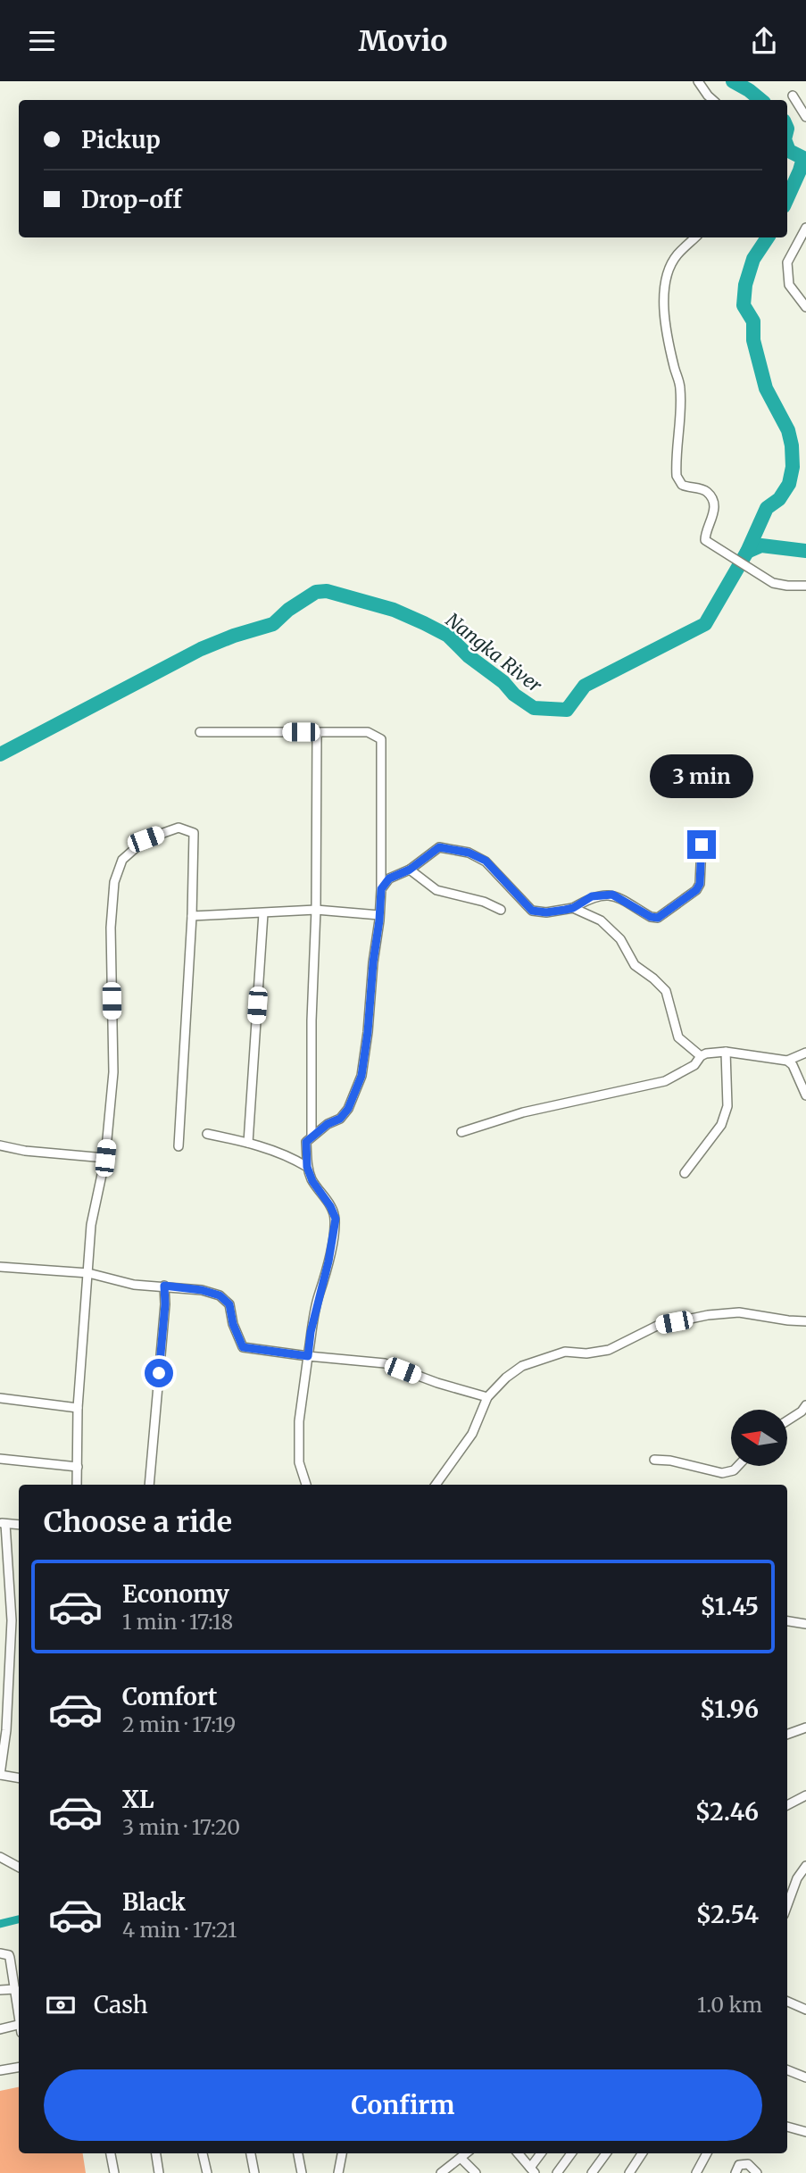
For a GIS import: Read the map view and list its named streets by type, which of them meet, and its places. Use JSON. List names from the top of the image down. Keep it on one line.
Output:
{"water":["Nangka River"],"north":"left","page":{"header":"Movio","banner":["Pickup","Drop-off"],"bubble":"3 min","heading":"Choose a ride","list":[{"name":"Economy","note":"1 min · 17:18","value":"$1.45"},{"name":"Comfort","note":"2 min · 17:19","value":"$1.96"},{"name":"XL","note":"3 min · 17:20","value":"$2.46"},{"name":"Black","note":"4 min · 17:21","value":"$2.54"}],"pay":["Cash","1.0 km"],"buttons":"Confirm"}}
